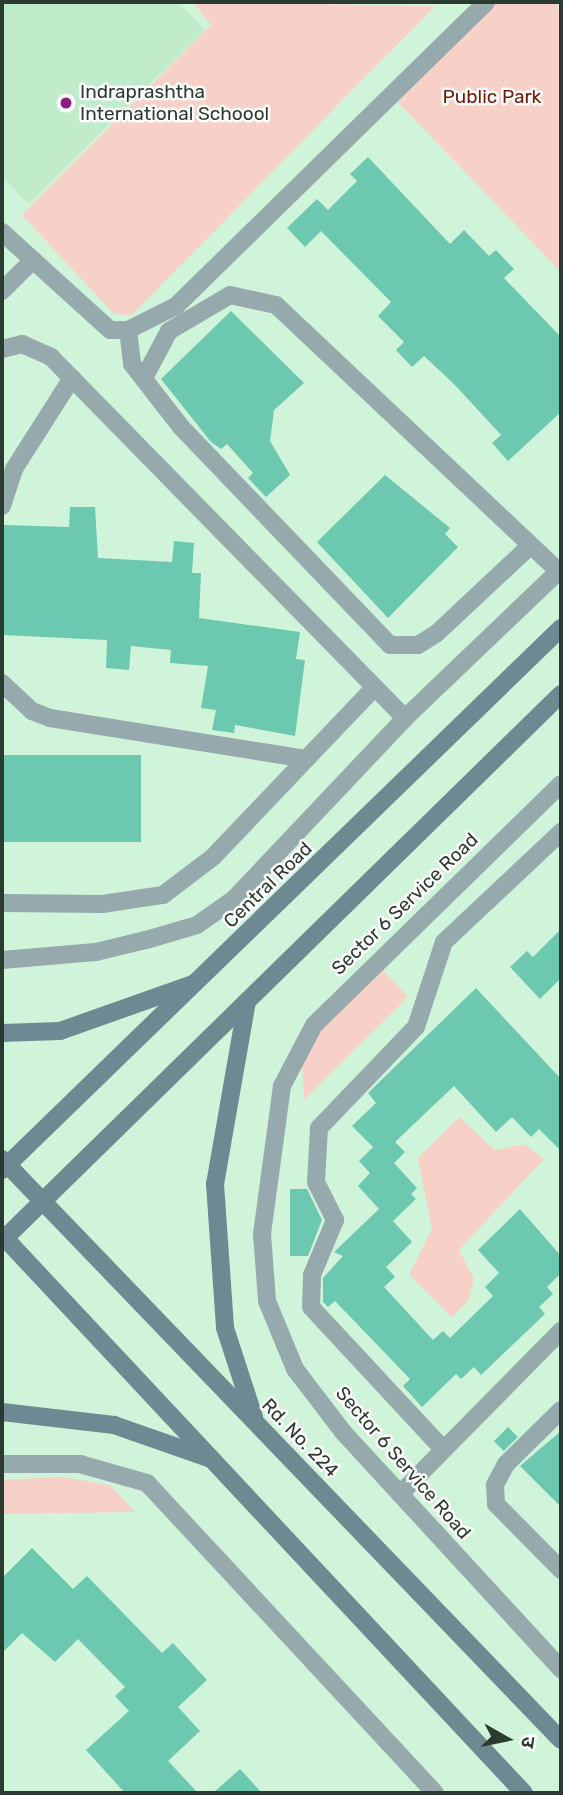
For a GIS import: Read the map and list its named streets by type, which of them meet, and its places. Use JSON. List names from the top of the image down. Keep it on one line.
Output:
{"streets":{"main road":["Central Road","Rd. No. 224"],"street":["Sector 6 Service Road"]},"crossings":[["Central Road","Rd. No. 224"]],"parks":["Public Park"],"places":["Indraprashtha International Schoool"],"north":"right"}
